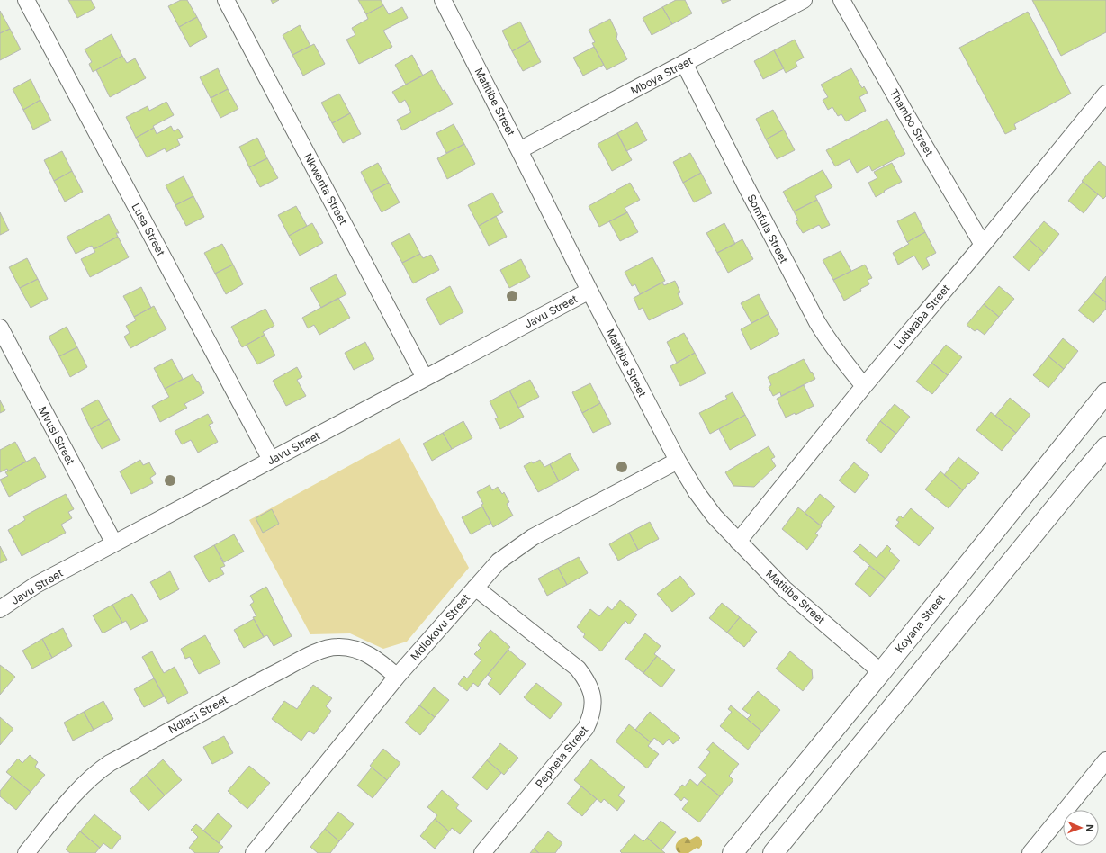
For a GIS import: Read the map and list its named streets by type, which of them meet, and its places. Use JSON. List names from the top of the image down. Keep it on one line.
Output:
{"streets":{"main road":["Koyana Street"],"street":["Mboya Street","Matitibe Street","Thambo Street","Nkwenta Street","Somfula Street","Lusa Street","Javu Street","Ludwaba Street","Mvusi Street","Mdlokovu Street","Ndlazi Street","Pepheta Street"]},"crossings":[["Mboya Street","Matitibe Street"],["Mboya Street","Somfula Street"],["Matitibe Street","Javu Street"],["Matitibe Street","Ludwaba Street"],["Matitibe Street","Koyana Street"],["Matitibe Street","Mdlokovu Street"],["Thambo Street","Ludwaba Street"],["Nkwenta Street","Javu Street"],["Somfula Street","Ludwaba Street"],["Lusa Street","Javu Street"],["Javu Street","Mvusi Street"],["Mdlokovu Street","Ndlazi Street"],["Mdlokovu Street","Pepheta Street"]],"north":"right"}
